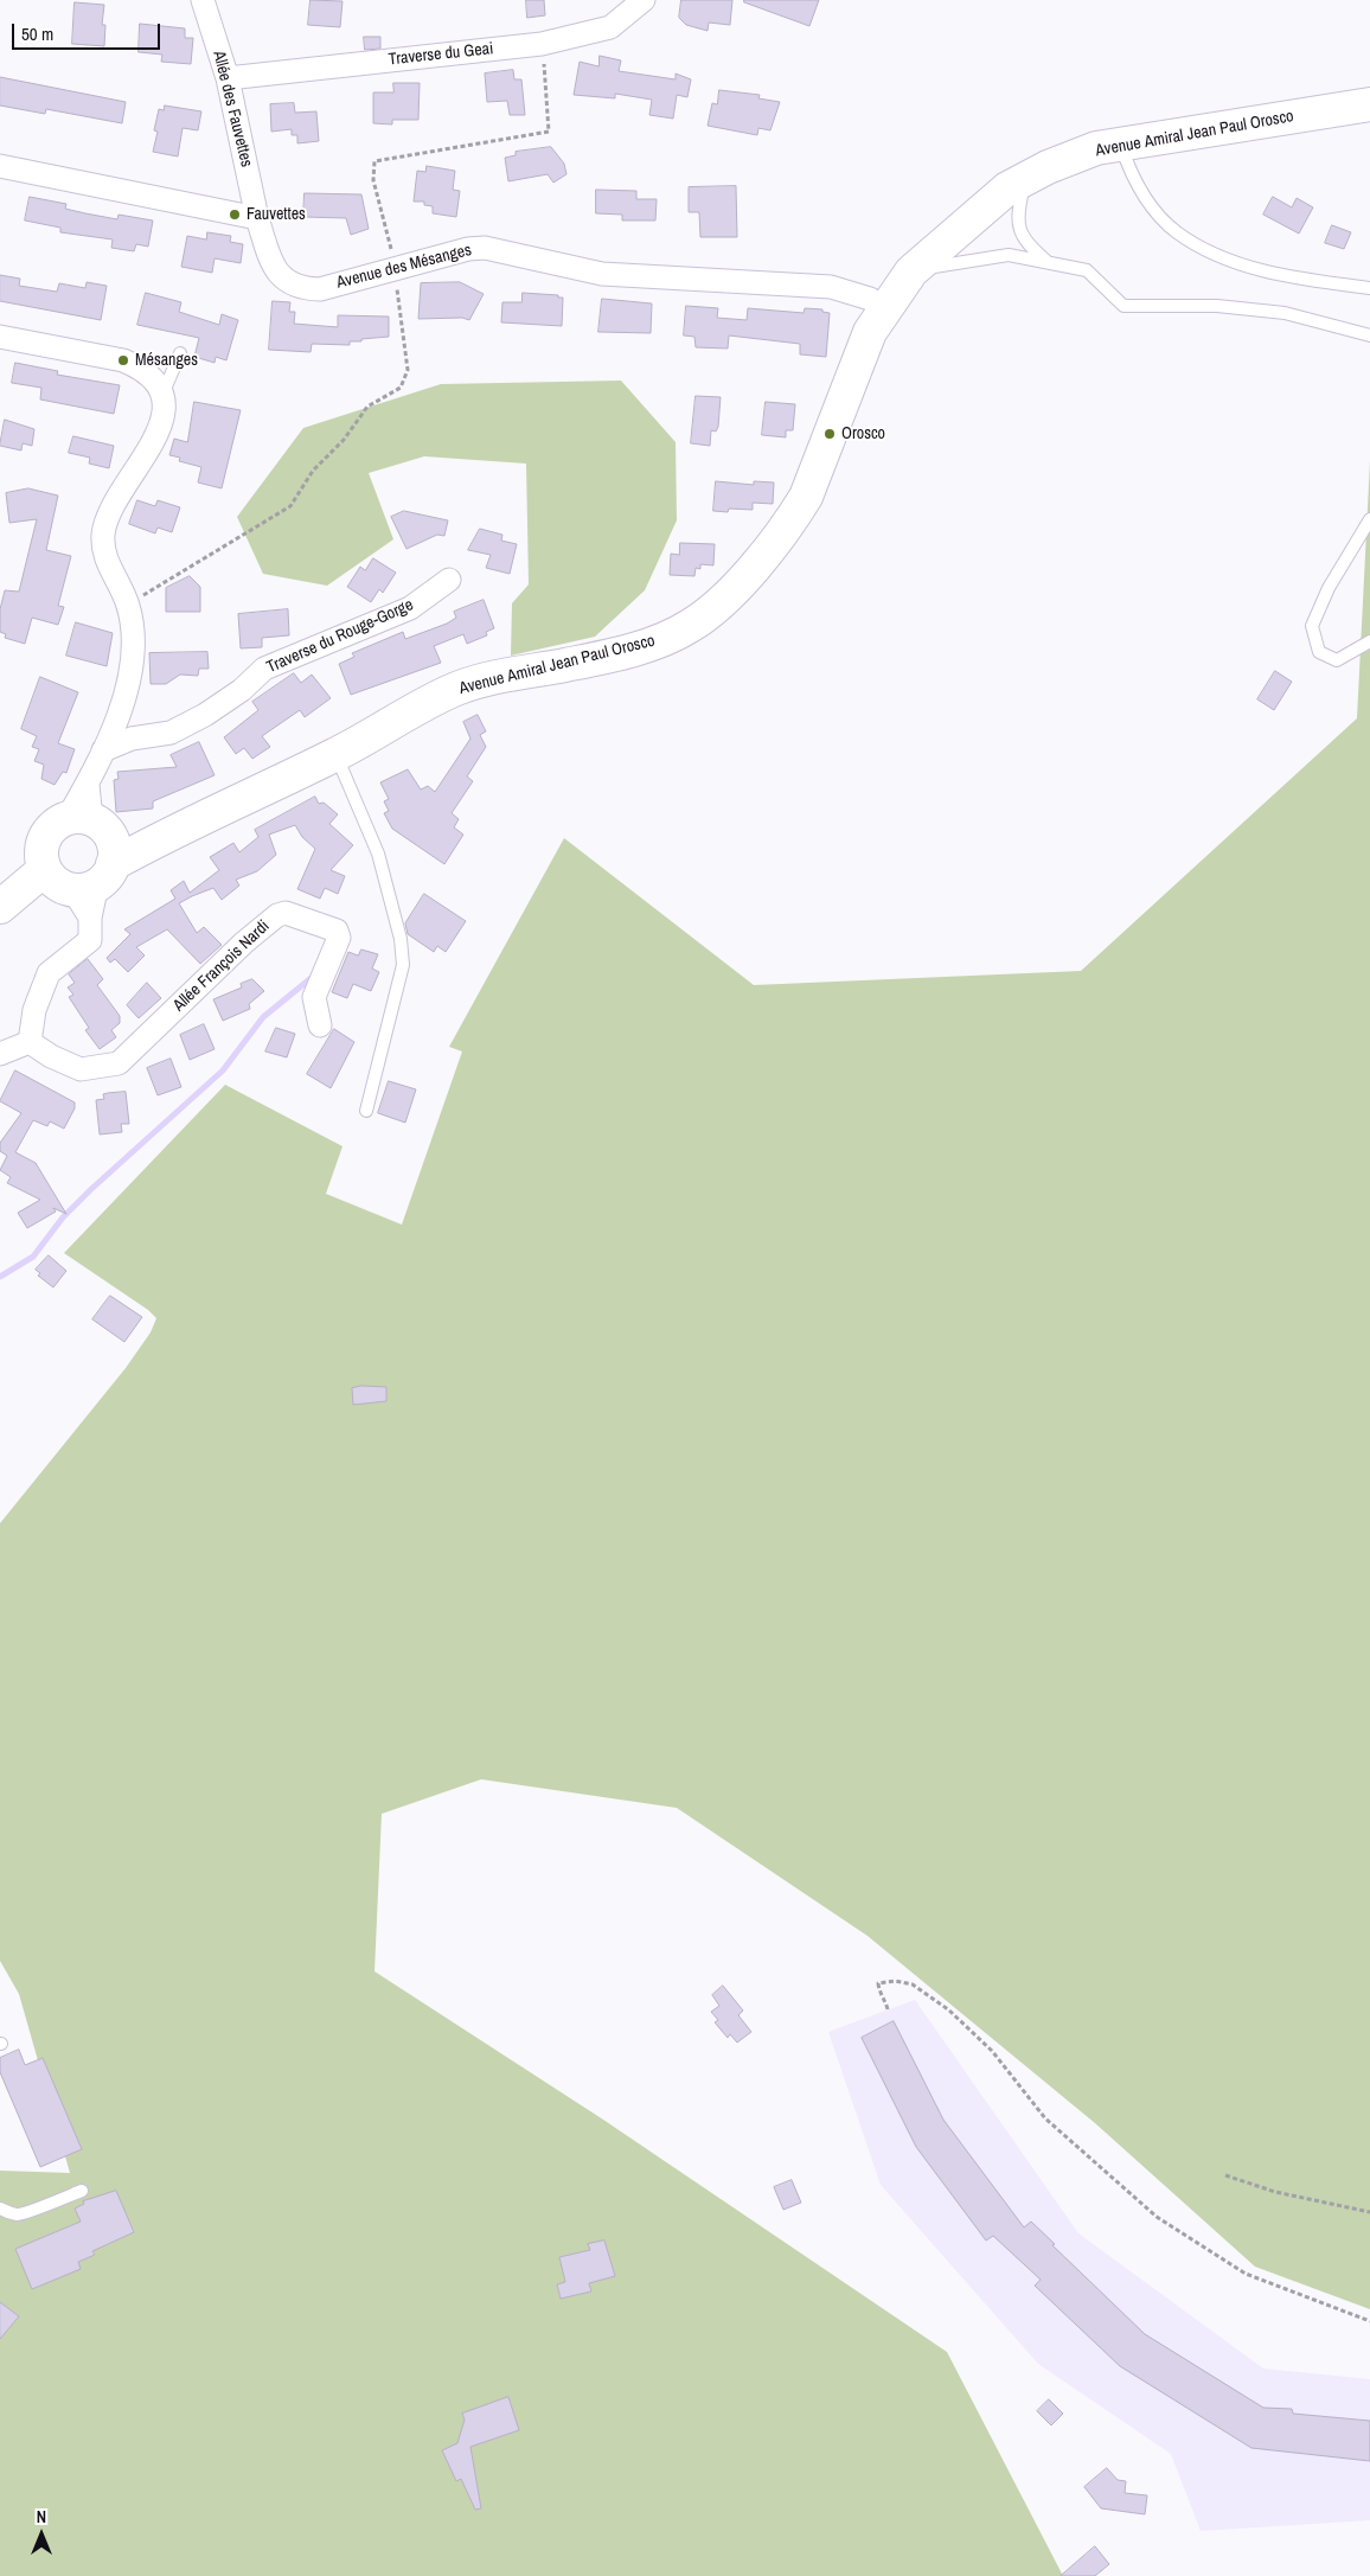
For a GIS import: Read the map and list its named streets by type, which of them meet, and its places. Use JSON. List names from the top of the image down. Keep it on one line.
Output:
{"streets":{"street":["Traverse du Geai","Allée des Fauvettes","Avenue Amiral Jean Paul Orosco","Avenue des Mésanges","Traverse du Rouge-Gorge","Allée François Nardi"]},"crossings":[["Traverse du Geai","Allée des Fauvettes"],["Allée des Fauvettes","Avenue des Mésanges"],["Avenue Amiral Jean Paul Orosco","Avenue des Mésanges"]],"places":["Fauvettes","Mésanges","Orosco"],"scale_bar":"50 m","north":"top"}
